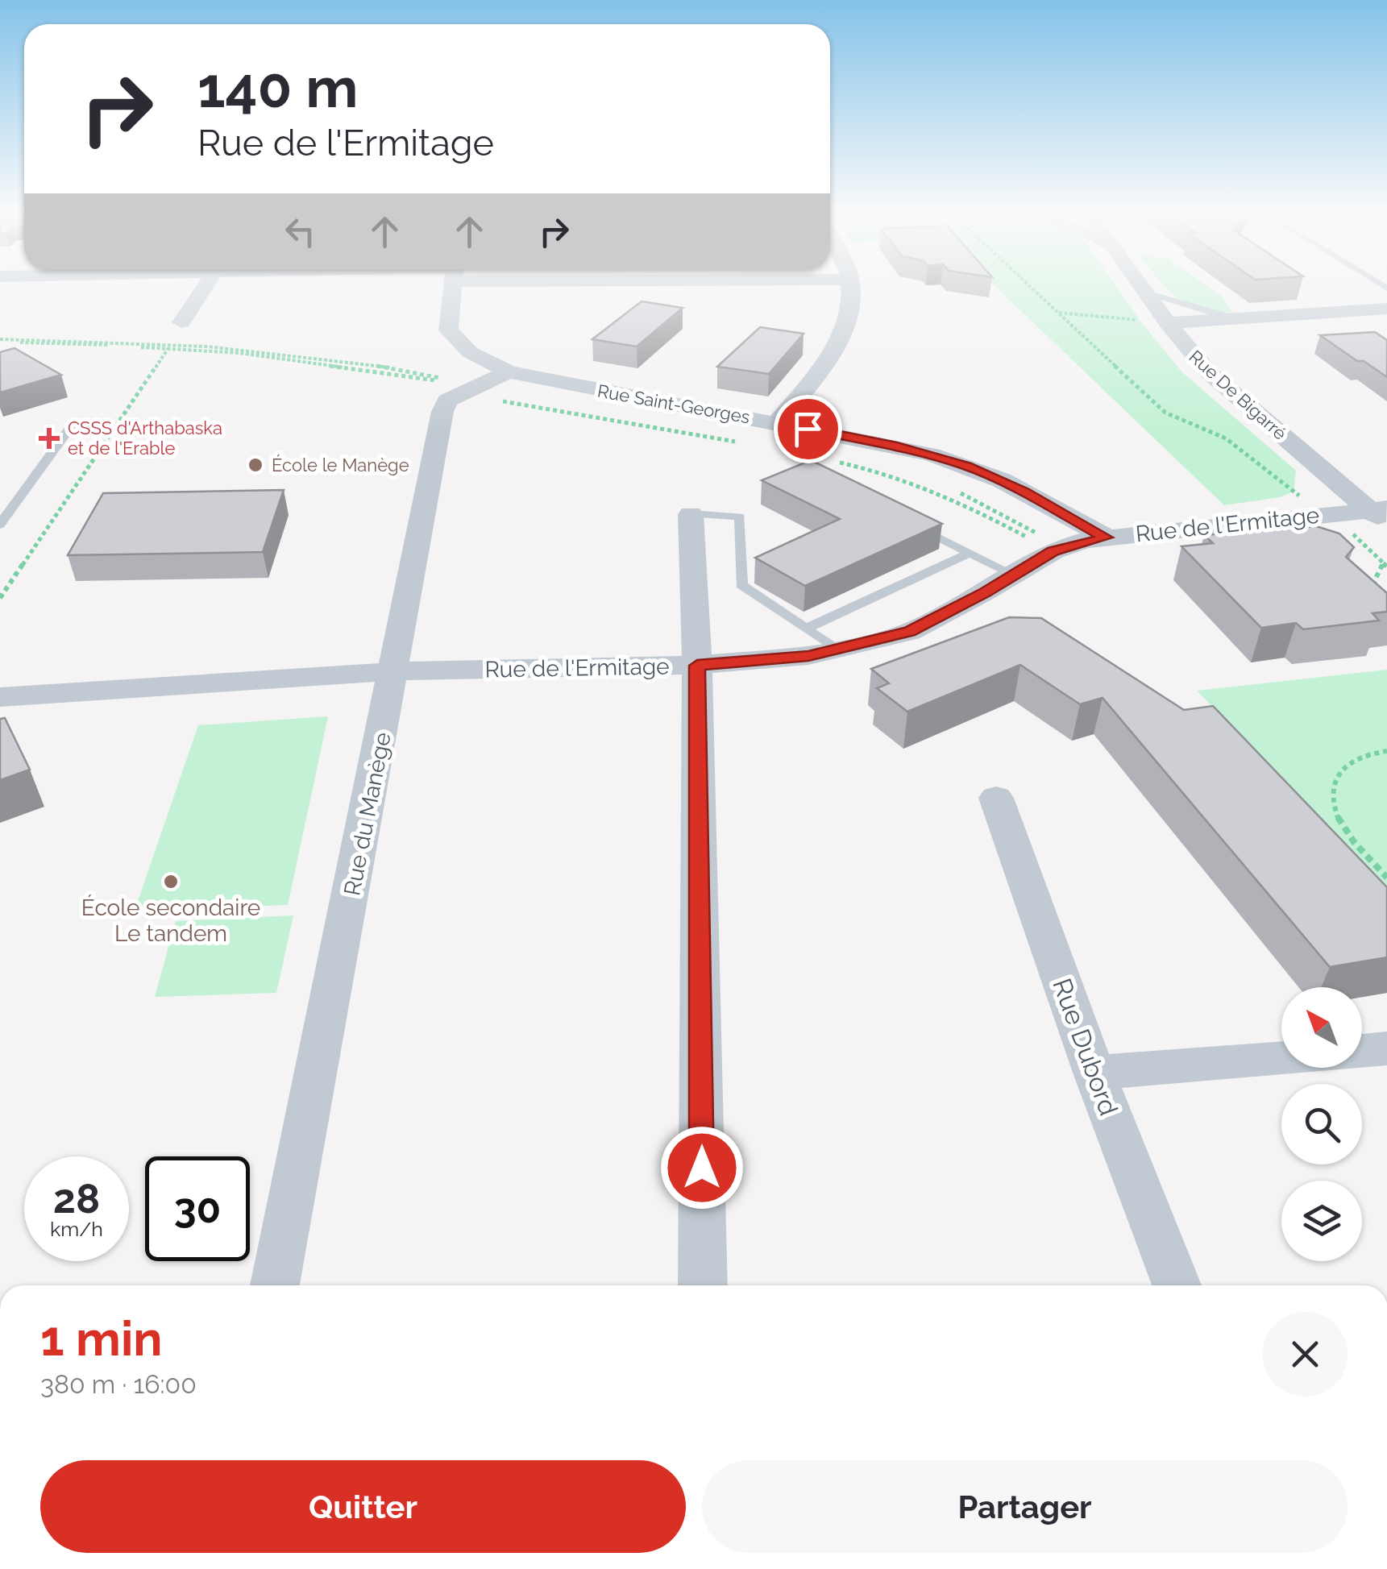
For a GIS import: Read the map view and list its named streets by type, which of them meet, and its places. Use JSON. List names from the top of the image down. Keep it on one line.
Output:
{"streets":{"street":["Rue De Bigarré","Rue Saint-Georges","Rue de l'Ermitage","Rue du Manège","Rue Dubord"]},"crossings":[["Rue De Bigarré","Rue de l'Ermitage"],["Rue Saint-Georges","Rue de l'Ermitage"],["Rue Saint-Georges","Rue du Manège"],["Rue de l'Ermitage","Rue du Manège"]],"places":{"health":["CSSS d'Arthabaska et de l'Erable"],"other":["École le Manège","École secondaire Le tandem"]},"north":"top left","page":{"turn":["140 m","Rue de l'Ermitage"],"speed":"28 km/h","limit":"30","heading":["1 min","380 m · 16:00"],"buttons":["Quitter","Partager"]}}
